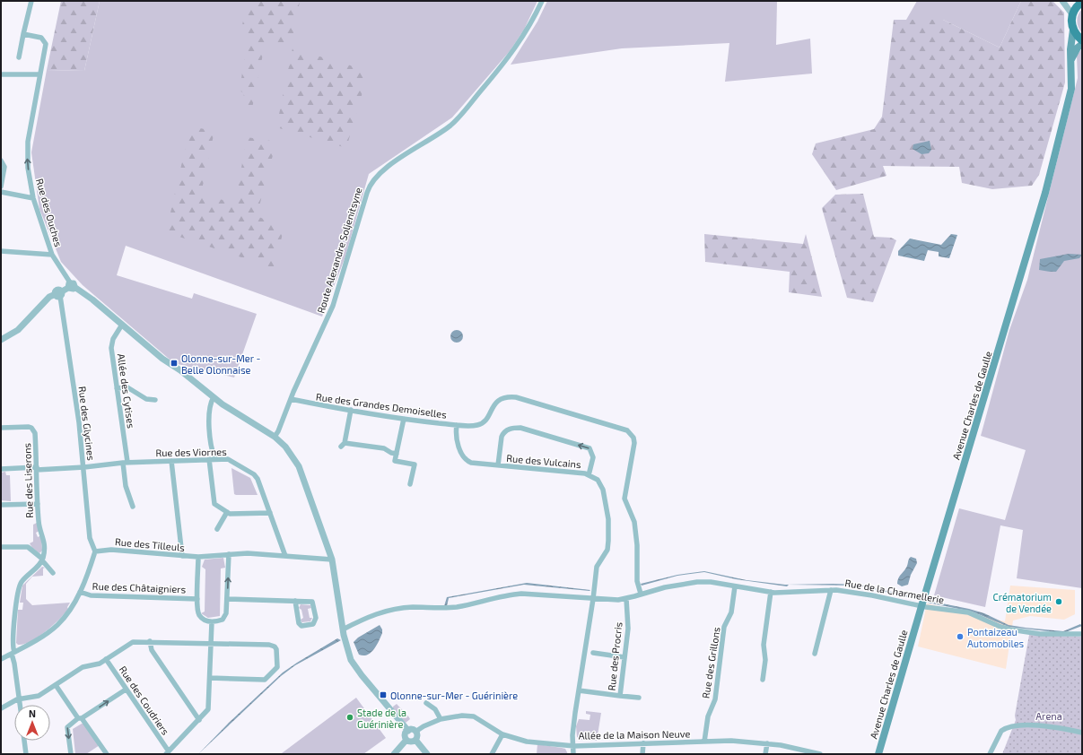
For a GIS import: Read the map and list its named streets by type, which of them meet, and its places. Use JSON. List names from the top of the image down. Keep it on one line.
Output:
{"streets":{"main road":["Avenue Charles de Gaulle"],"street":["Rue des Ouches","Route Alexandre Soljenitsyne","Allée des Cytises","Rue des Grandes Demoiselles","Rue des Glycines","Rue des Viornes","Rue des Vulcains","Rue des Liserons","Rue des Tilleuls","Rue des Châtaigniers","Rue de la Charmellerie","Rue des Procris","Rue des Grillons","Rue des Coudriers","Allée de la Maison Neuve"]},"crossings":[["Route Alexandre Soljenitsyne","Rue des Grandes Demoiselles"],["Allée des Cytises","Rue des Viornes"],["Rue des Grandes Demoiselles","Rue des Vulcains"],["Rue des Grandes Demoiselles","Rue de la Charmellerie"],["Avenue Charles de Gaulle","Rue de la Charmellerie"],["Rue des Glycines","Rue des Viornes"],["Rue des Glycines","Rue des Tilleuls"],["Rue des Viornes","Rue des Liserons"],["Rue des Viornes","Rue des Tilleuls"],["Rue des Vulcains","Rue de la Charmellerie"],["Rue des Vulcains","Allée de la Maison Neuve"],["Rue de la Charmellerie","Rue des Procris"],["Rue de la Charmellerie","Rue des Grillons"],["Rue de la Charmellerie","Allée de la Maison Neuve"],["Rue des Procris","Allée de la Maison Neuve"],["Rue des Grillons","Allée de la Maison Neuve"]],"one_way":["Rue des Ouches"],"parks":["Arena"],"places":{"transit":["Olonne-sur-Mer - Belle Olonnaise","Olonne-sur-Mer - Guérinière"],"other":["Crématorium de Vendée","Pontaizeau Automobiles","Stade de la Guérinière"]},"north":"top"}
